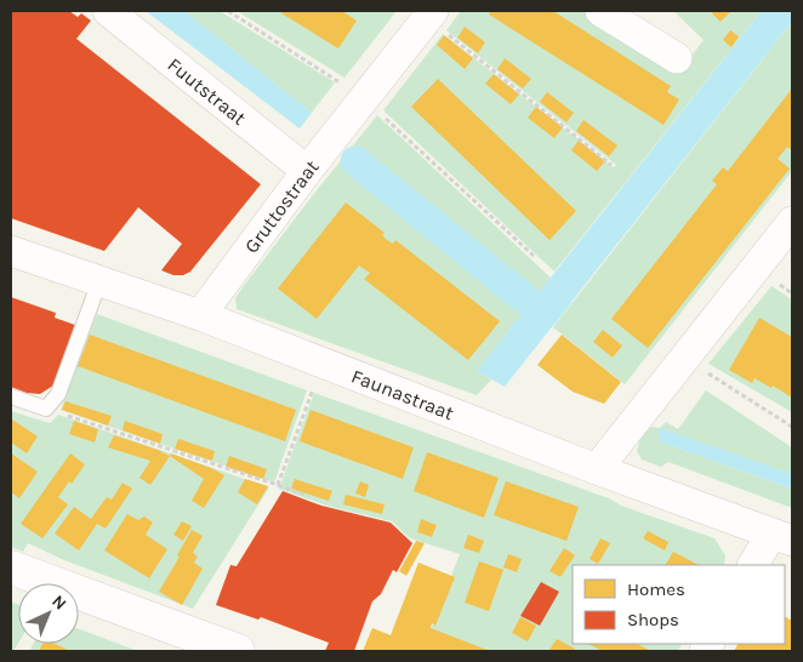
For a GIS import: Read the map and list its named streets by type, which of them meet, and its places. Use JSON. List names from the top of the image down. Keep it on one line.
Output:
{"streets":{"street":["Fuutstraat","Gruttostraat","Faunastraat"]},"crossings":[["Fuutstraat","Gruttostraat"],["Gruttostraat","Faunastraat"]],"legend":["Homes","Shops"],"north":"top right"}
